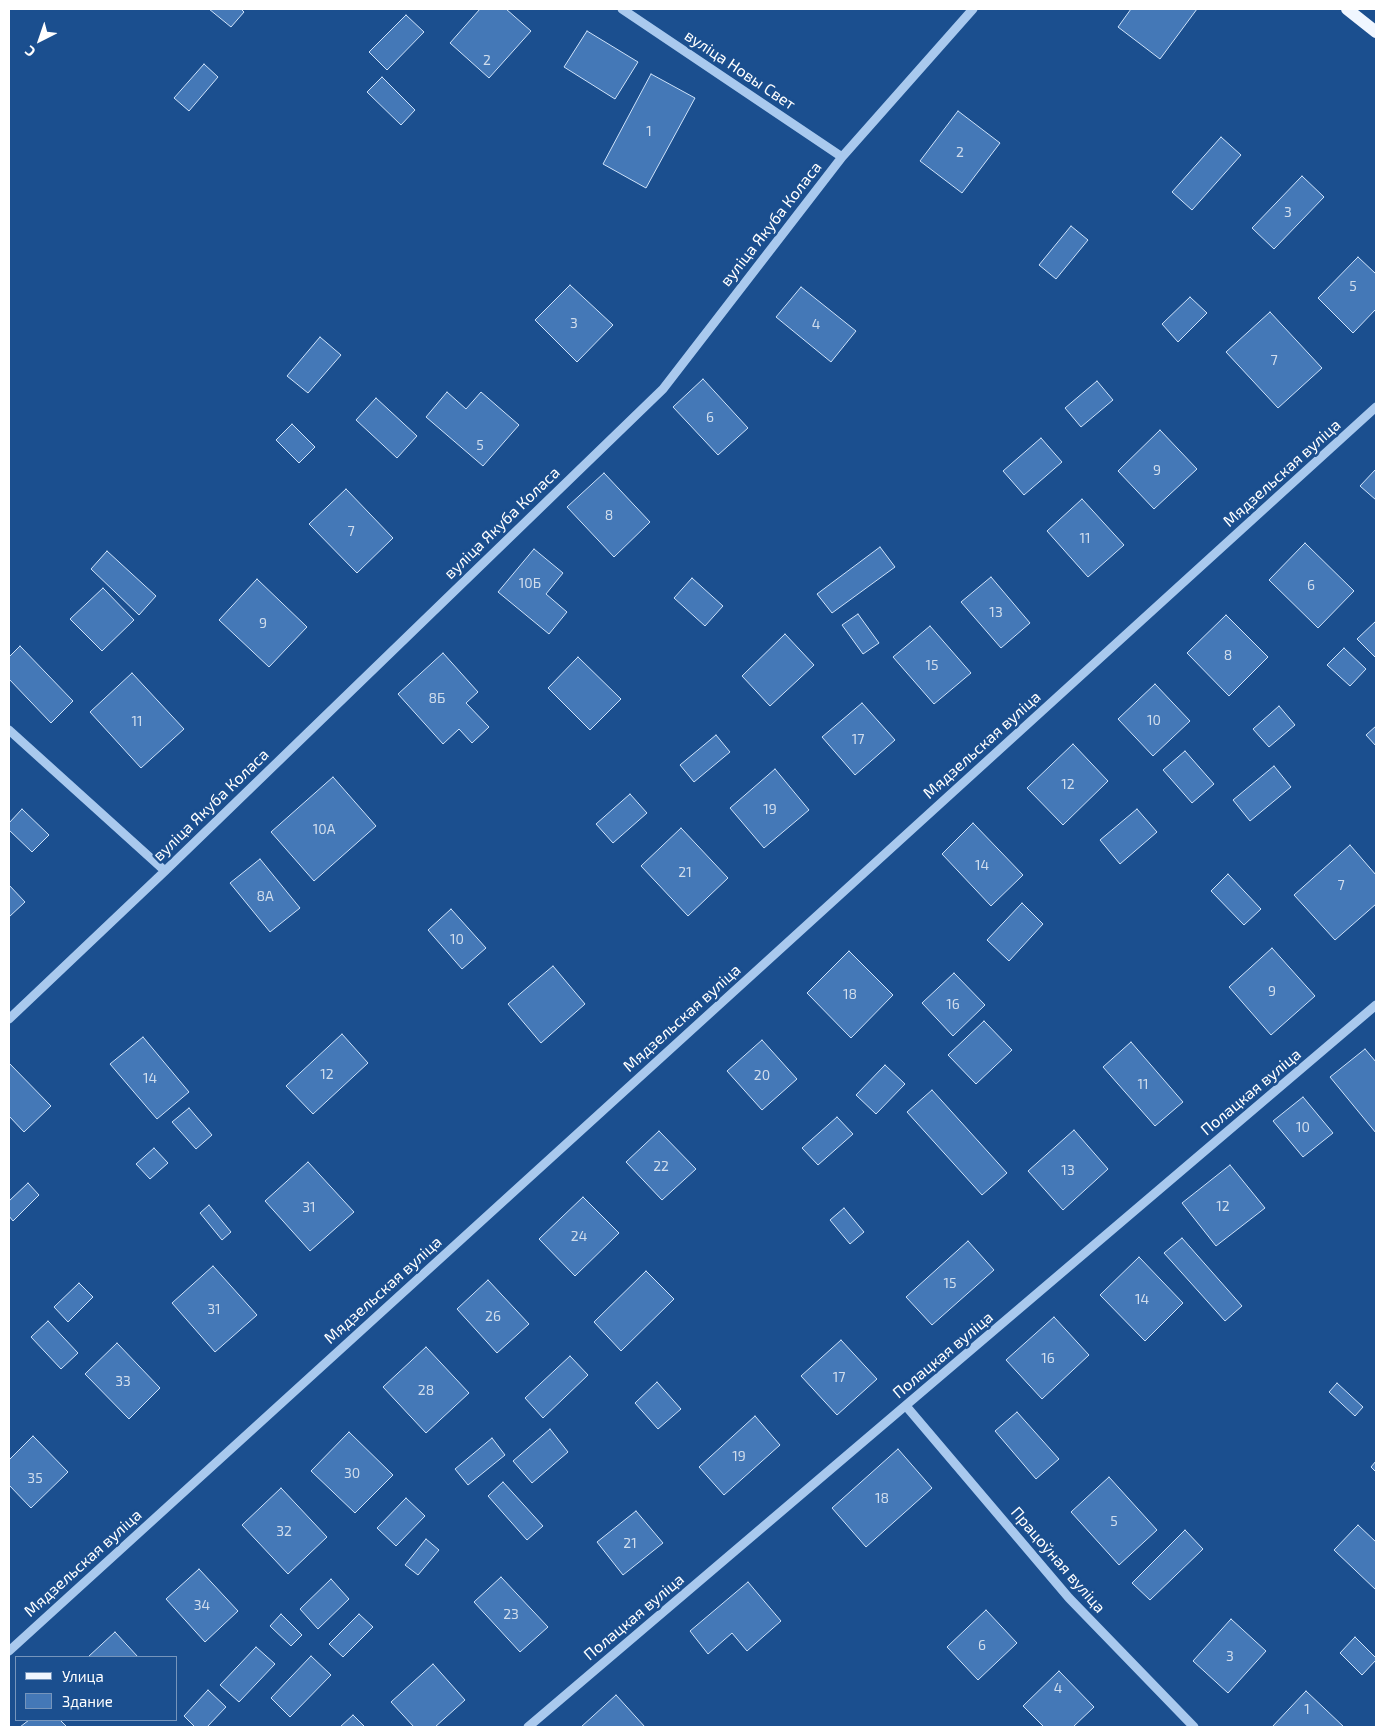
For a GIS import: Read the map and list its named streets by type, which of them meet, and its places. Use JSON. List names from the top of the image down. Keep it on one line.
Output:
{"streets":{"street":["вуліца Новы Свет","вуліца Якуба Коласа","Мядзельская вуліца","Полацкая вуліца","Працоўная вуліца"]},"crossings":[["вуліца Новы Свет","вуліца Якуба Коласа"],["Полацкая вуліца","Працоўная вуліца"]],"house_numbers":["2","1","2","3","5","3","4","7","6","5","9","8","7","11","10Б","6","13","9","8","15","8Б","10","11","17","12","19","10А","14","21","7","8А","10","9","18","16","12","20","14","11","10","22","13","12","31","24","15","14","31","26","16","17","33","28","19","30","35","18","5","32","21","34","23","6","3","4","1"],"legend":["Улица","Здание"],"north":"bottom left"}
